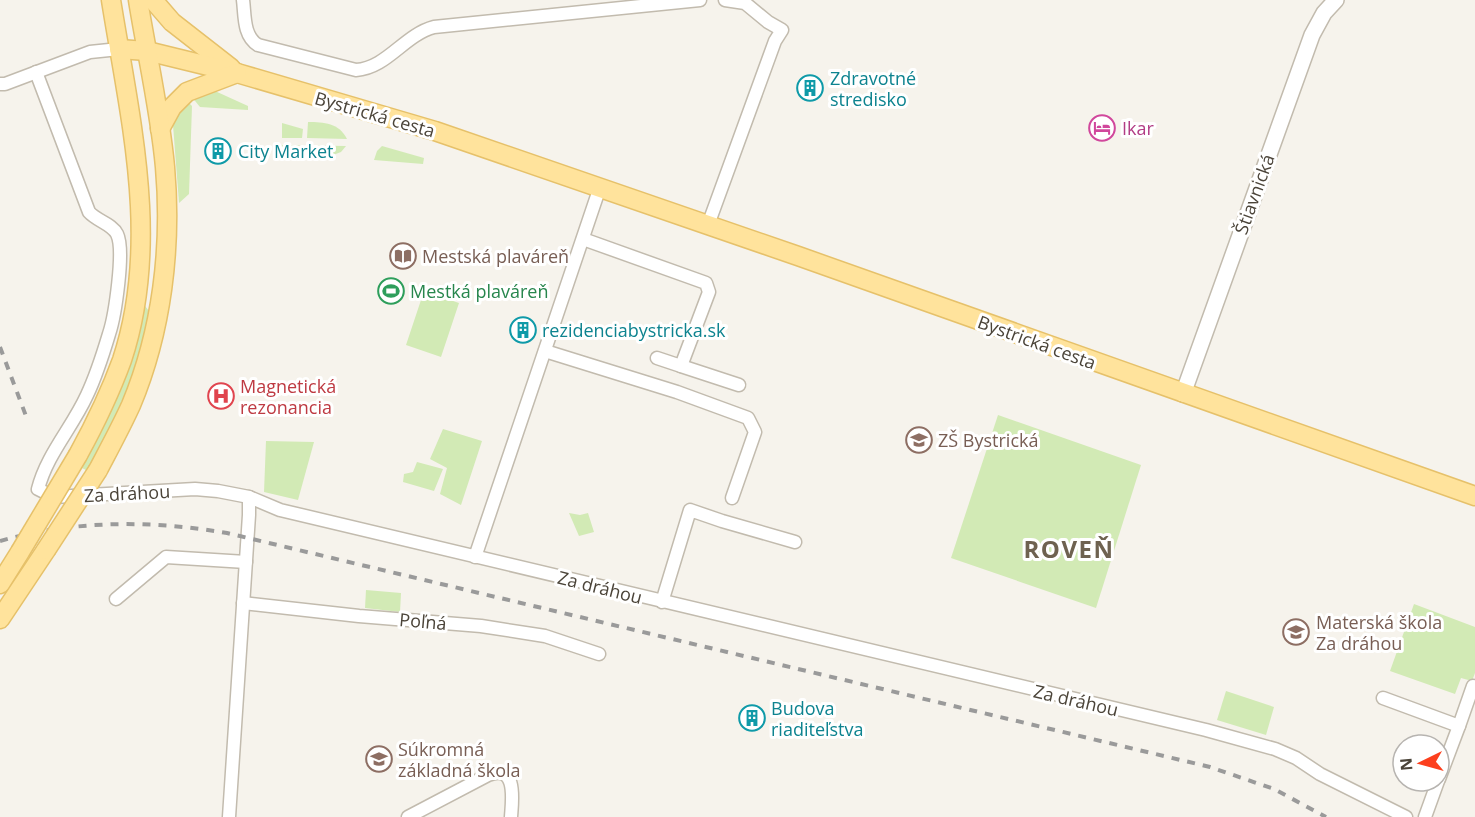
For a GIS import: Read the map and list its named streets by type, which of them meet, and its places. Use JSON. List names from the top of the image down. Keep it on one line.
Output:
{"streets":{"main road":["Bystrická cesta"],"street":["Štiavnická","Za dráhou","Poľná"]},"crossings":[["Bystrická cesta","Štiavnická"]],"districts":["ROVEŇ"],"places":{"building":["Zdravotné stredisko","City Market","rezidenciabystricka.sk","Budova riaditeľstva"],"hotel":["Ikar"],"library":["Mestská plaváreň"],"sports":["Mestká plaváreň"],"hospital":["Magnetická rezonancia"],"school or university":["ZŠ Bystrická","Materská škola Za dráhou","Súkromná základná škola"]},"north":"left"}
